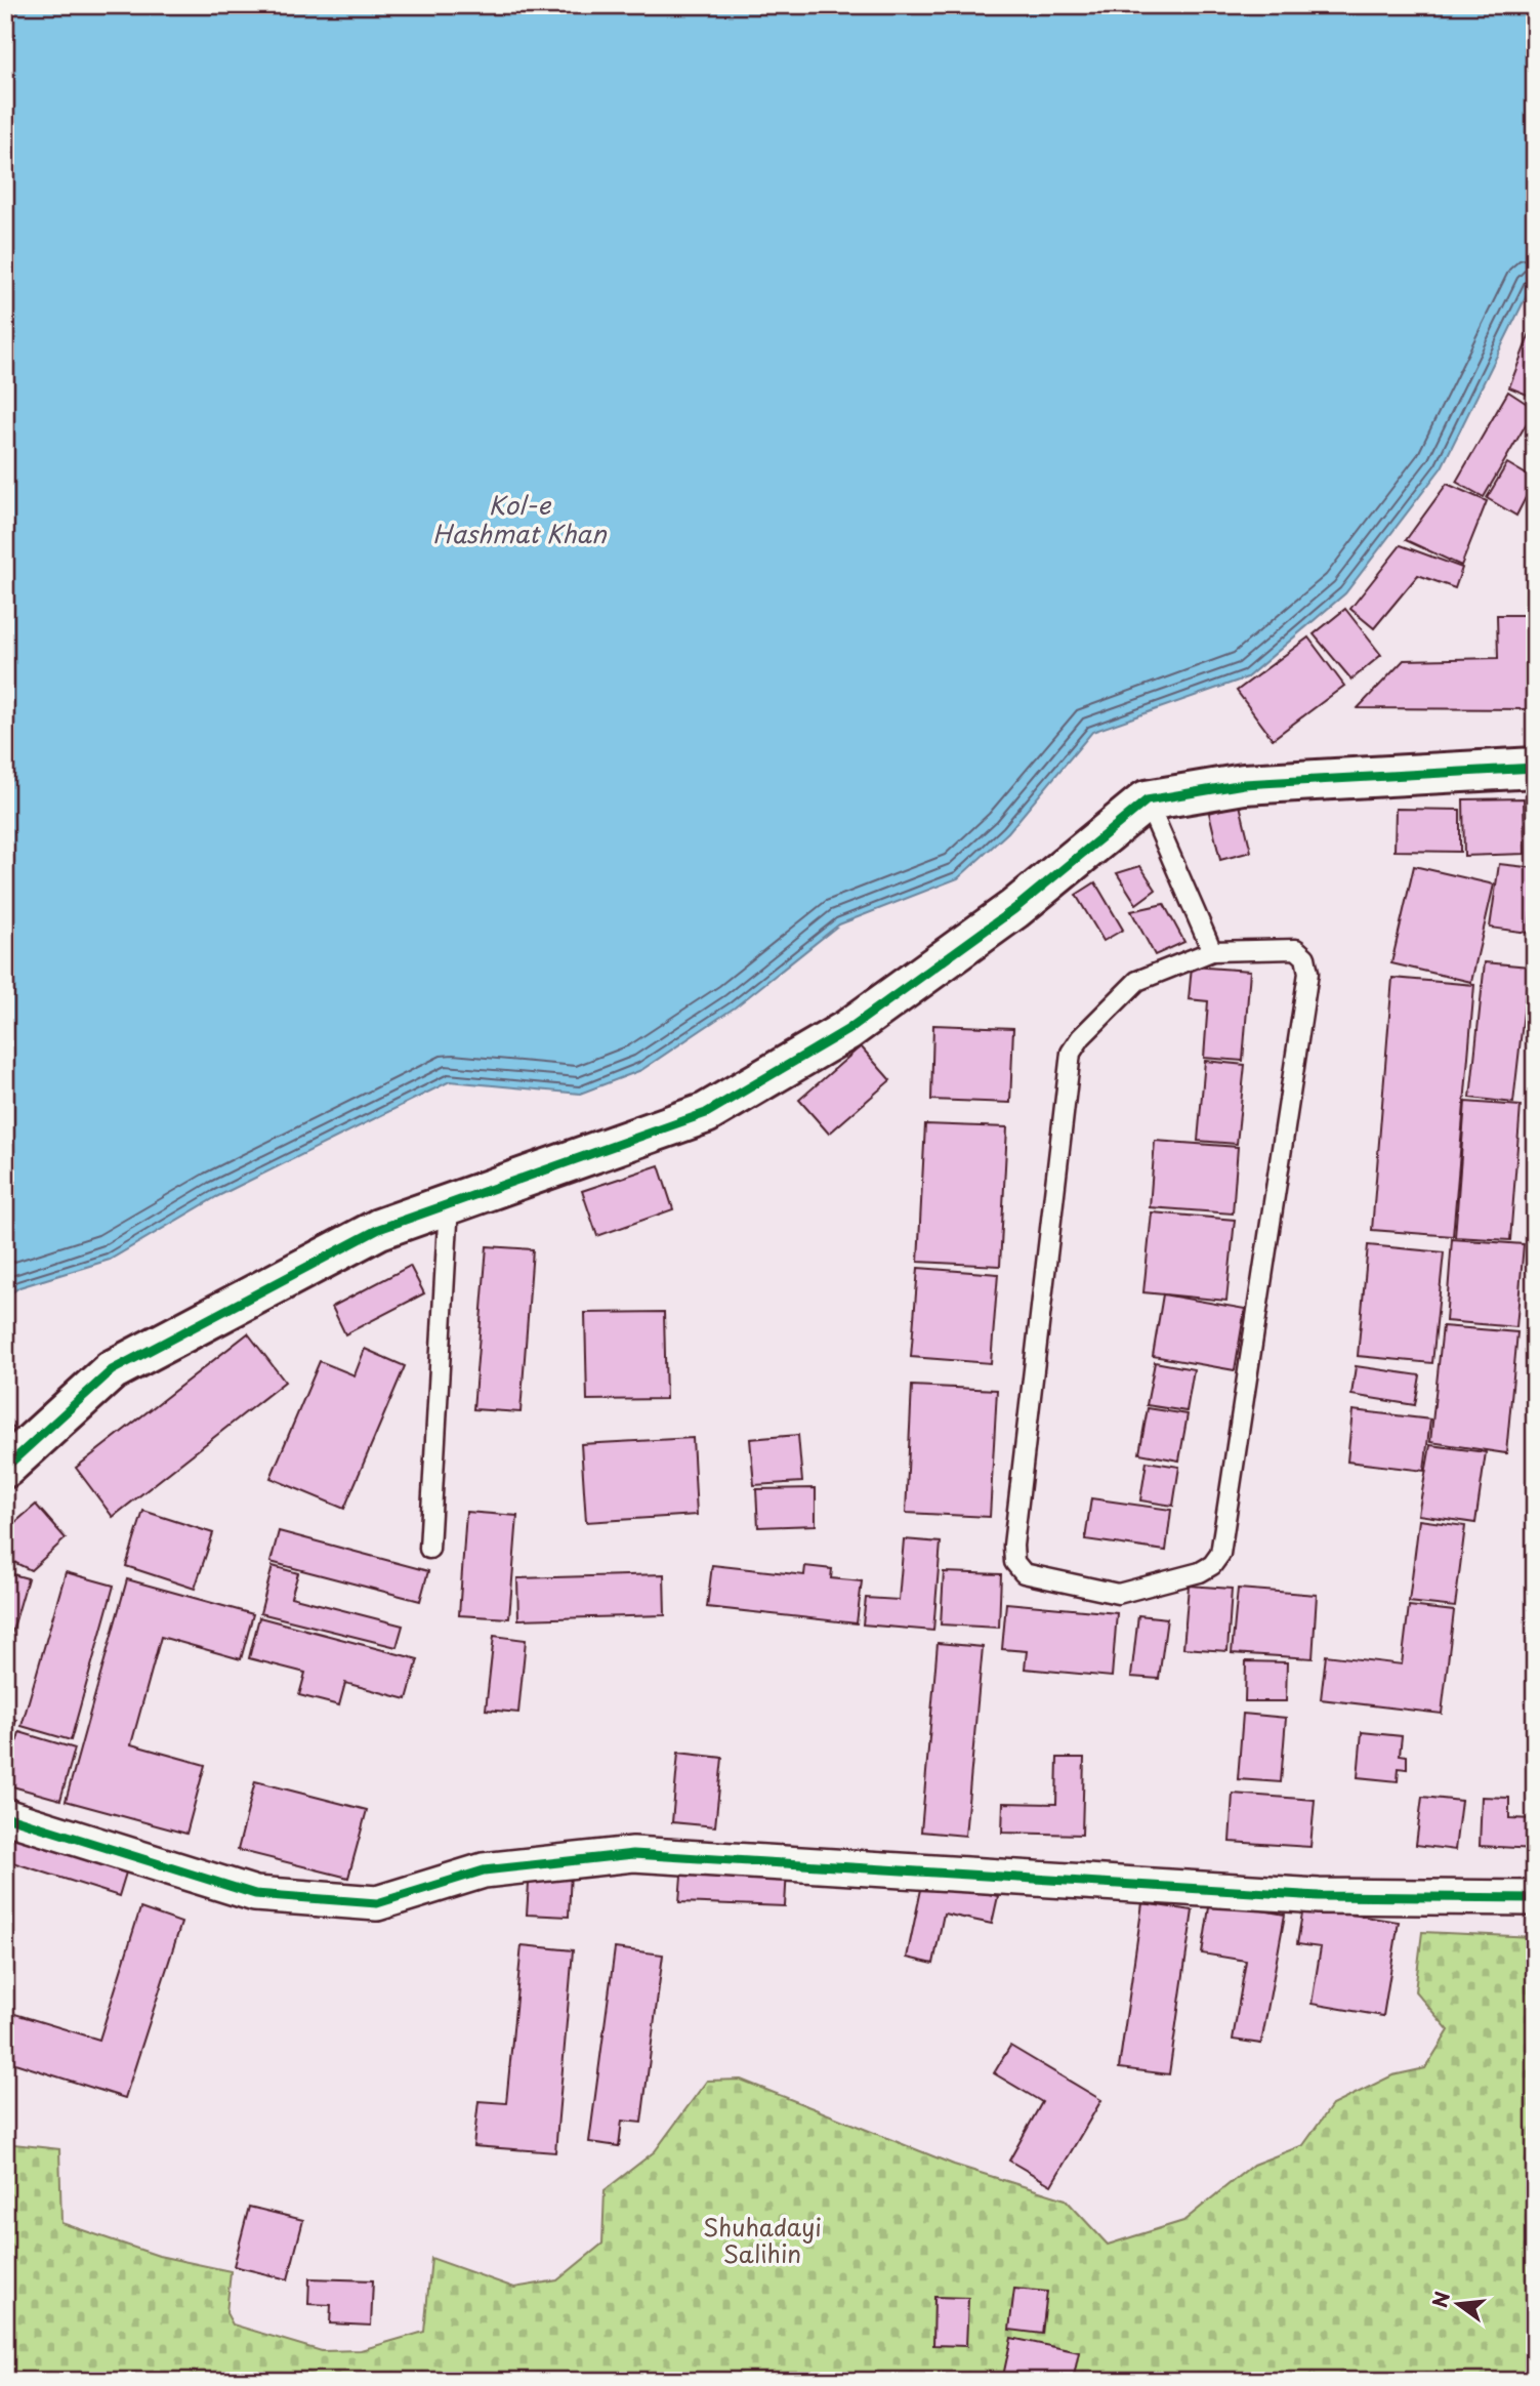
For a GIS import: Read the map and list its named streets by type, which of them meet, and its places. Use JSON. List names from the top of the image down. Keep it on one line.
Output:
{"water":["Kol-e Hashmat Khan"],"parks":["Shuhadayi Salihin"],"north":"left"}
